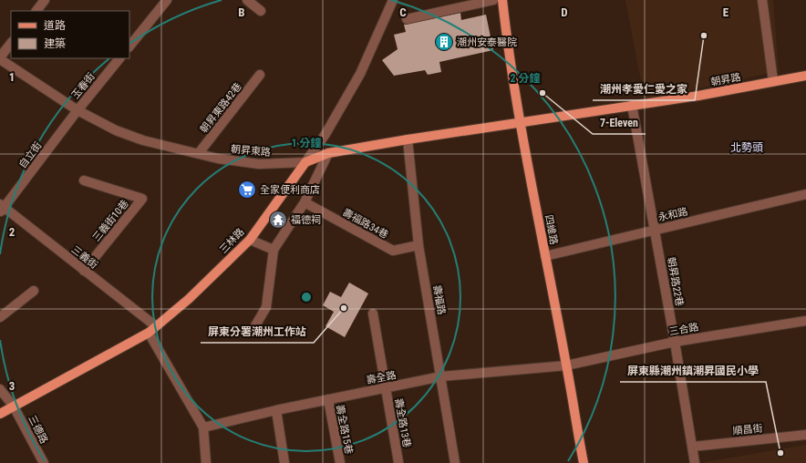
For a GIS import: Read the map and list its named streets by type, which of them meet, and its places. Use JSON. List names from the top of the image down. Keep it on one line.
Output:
{"streets":{"main road":["朝昇路","朝昇東路","四維路","三林路"],"street":["玉春街","朝昇東路42巷","自立街","永和路","三義街10巷","壽福路34巷","三義街","朝昇路22巷","壽福路","三合路","壽全路","壽全路13巷","三德路","壽全路15巷","順昌街"]},"crossings":[["朝昇路","朝昇東路"],["朝昇路","四維路"],["朝昇路","朝昇路22巷"],["玉春街","朝昇東路"],["玉春街","自立街"],["朝昇東路42巷","朝昇東路"],["朝昇東路","自立街"],["朝昇東路","四維路"],["朝昇東路","三林路"],["朝昇東路","壽福路"],["自立街","三義街"],["永和路","四維路"],["永和路","朝昇路22巷"],["三義街10巷","三義街"],["壽福路34巷","壽福路"],["四維路","三合路"],["四維路","壽全路"],["三林路","三義街"],["三林路","三德路"],["朝昇路22巷","三合路"],["朝昇路22巷","順昌街"],["壽福路","壽全路"],["三合路","壽全路"],["壽全路","壽全路13巷"],["壽全路","壽全路15巷"]],"districts":["北勢頭"],"places":{"other":["潮州孝愛仁愛之家","7-Eleven","屏東分署潮州工作站","屏東縣潮州鎮潮昇國民小學"],"building":["潮州安泰醫院"],"supermarket":["全家便利商店"],"temple":["福德祠"]},"legend":["道路","建築"],"grid":{"columns":["B","C","D","E"],"rows":["1","2","3"]},"rings":["2 分鐘","1 分鐘"]}
